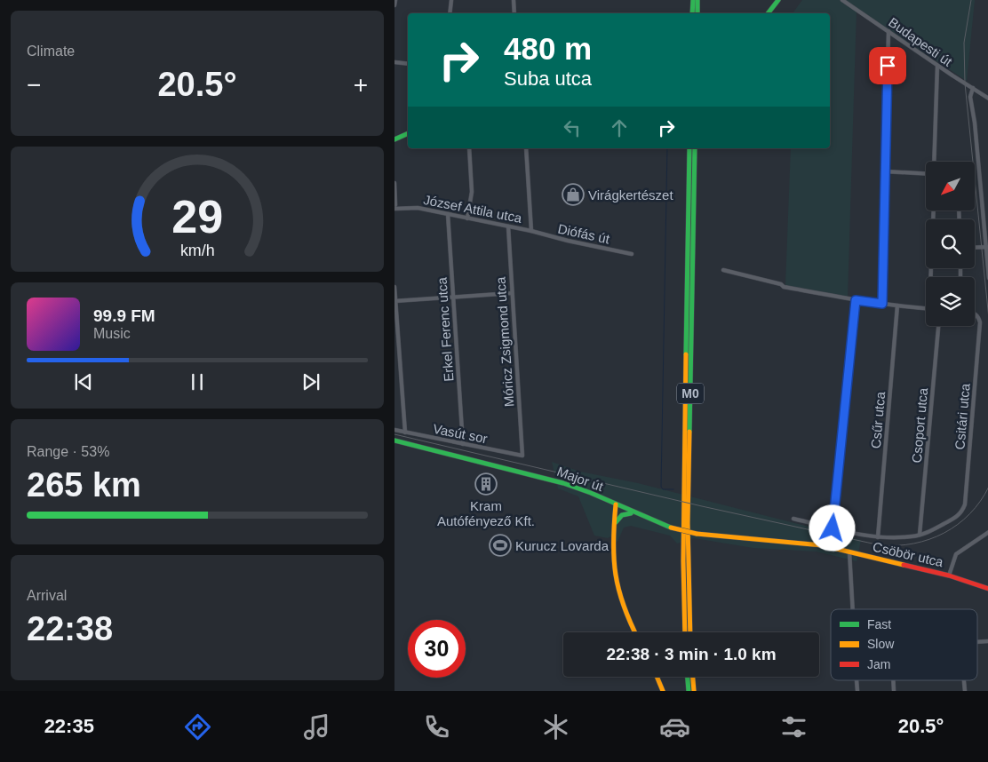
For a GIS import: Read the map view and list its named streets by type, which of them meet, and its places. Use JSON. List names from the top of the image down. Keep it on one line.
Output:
{"streets":{"main road":["M0","Major út","Csöbör utca"],"street":["Budapesti út","József Attila utca","Diófás út","Erkel Ferenc utca","Móricz Zsigmond utca","Csitári utca","Csűr utca","Csoport utca","Vasút sor"]},"crossings":[["József Attila utca","Diófás út"],["József Attila utca","Erkel Ferenc utca"],["József Attila utca","Móricz Zsigmond utca"],["Erkel Ferenc utca","Vasút sor"],["Móricz Zsigmond utca","Vasút sor"],["Csitári utca","Csoport utca"],["Major út","Csöbör utca"]],"places":{"shop":["Virágkertészet"],"building":["Kram Autófényező Kft."],"sports":["Kurucz Lovarda"]},"legend":["Fast","Slow","Jam"],"north":"bottom left","page":{"tile":["Climate",["Range · 53%","265 km"],["Arrival","22:38"]],"turn":["480 m","Suba utca"],"heat":["−","20.5°","+"],"song":["99.9 FM","Music"],"limit":"30","trip":"22:38 · 3 min · 1.0 km","tabs":["22:35","20.5°"],"gauge":["29","km/h"]}}
